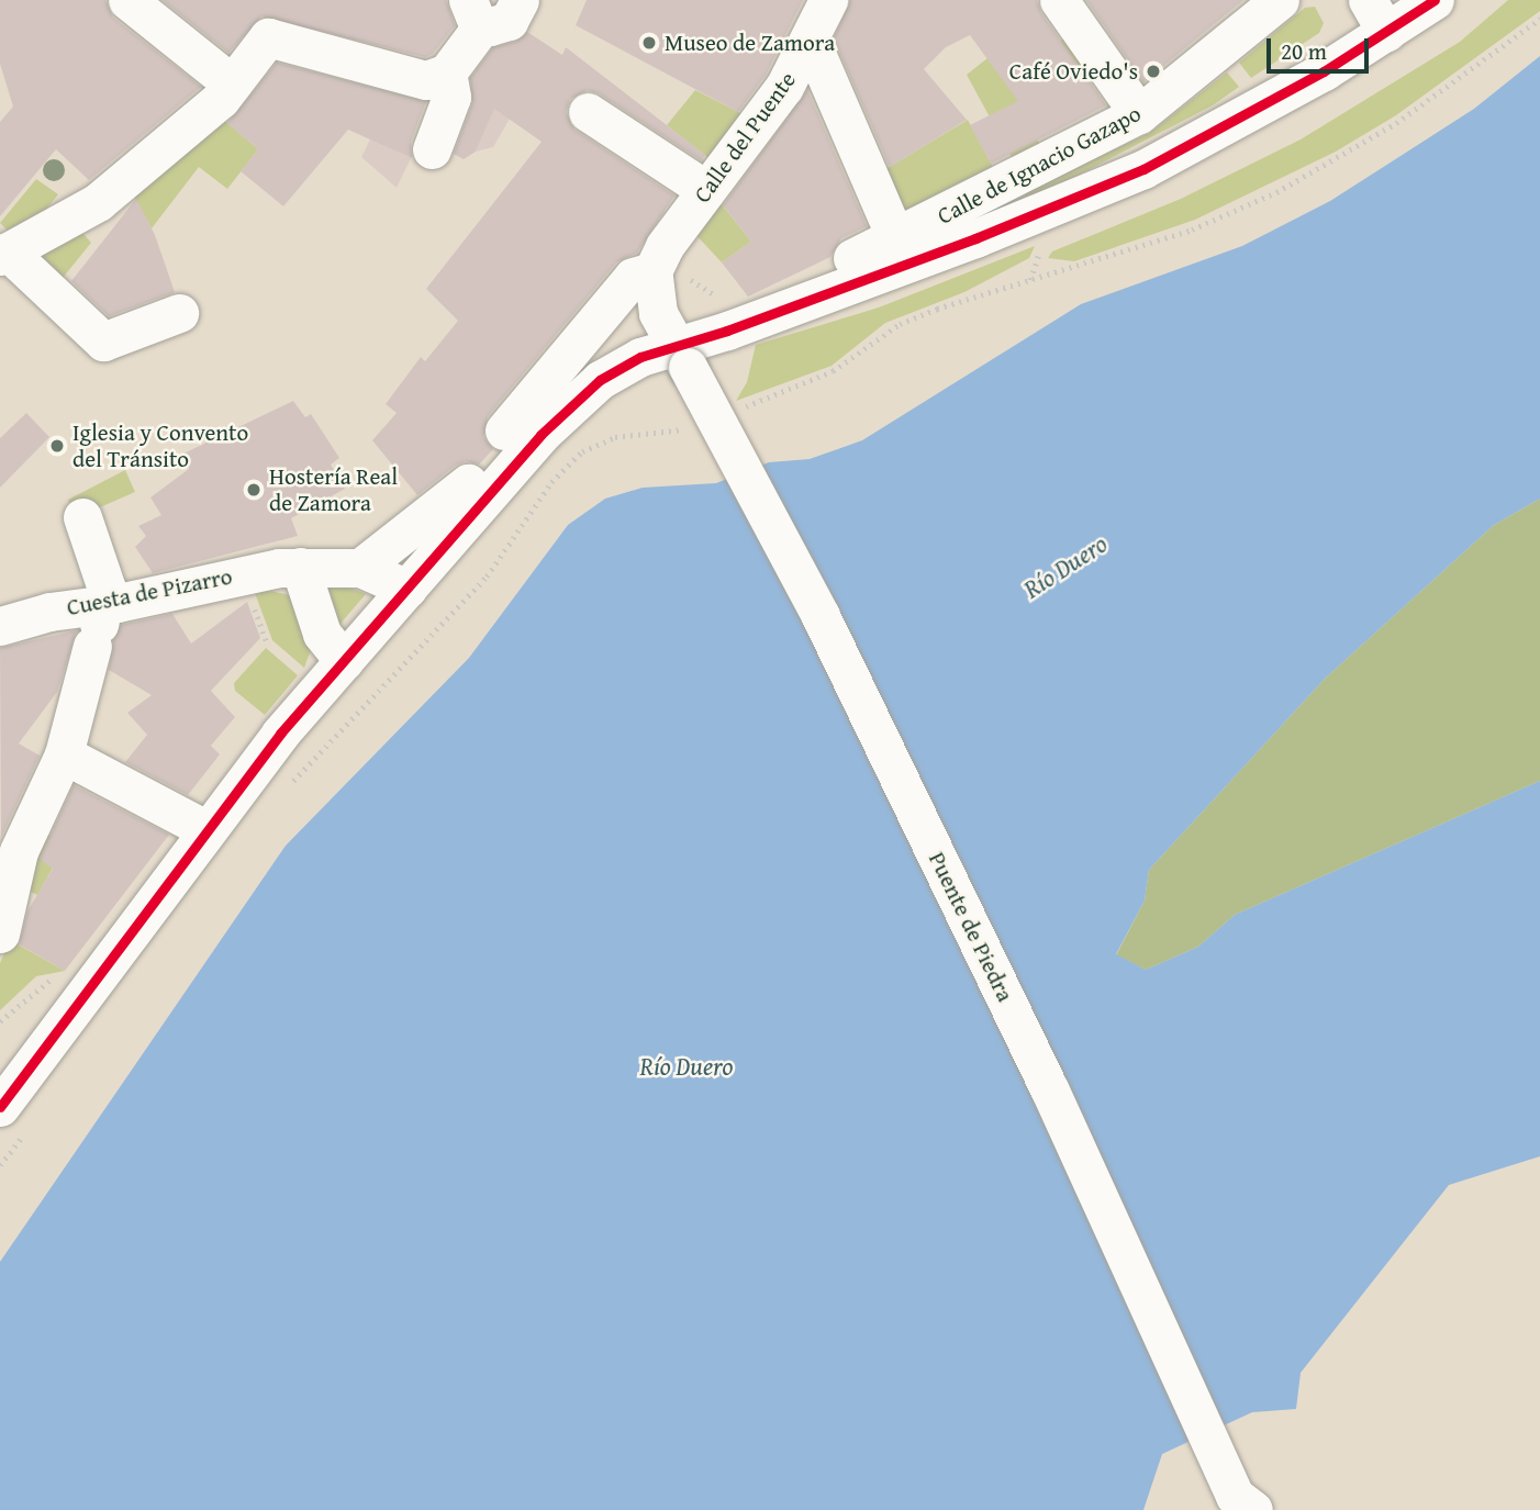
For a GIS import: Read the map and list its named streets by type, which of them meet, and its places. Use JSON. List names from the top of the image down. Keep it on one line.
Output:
{"streets":{"street":["Calle del Puente","Calle de Ignacio Gazapo","Cuesta de Pizarro","Puente de Piedra"]},"water":["Río Duero"],"places":["Museo de Zamora","Café Oviedo's","Iglesia y Convento del Tránsito","Hostería Real de Zamora"],"scale_bar":"20 m"}
